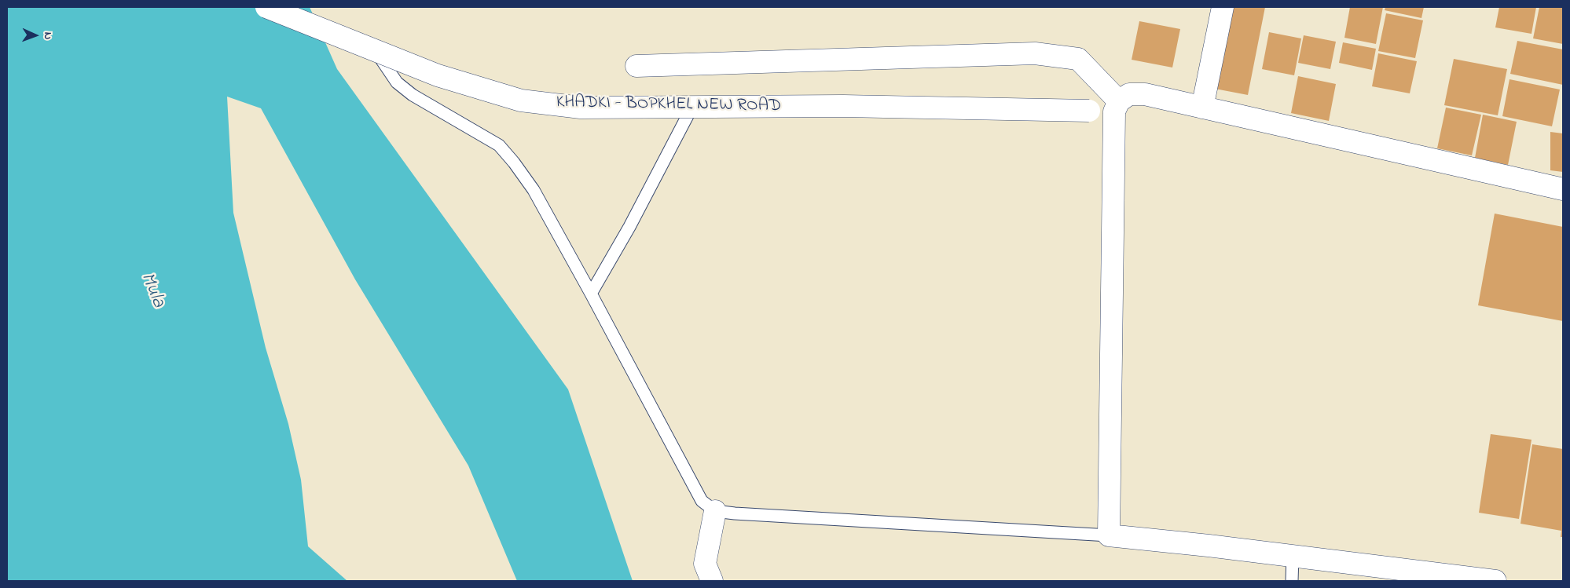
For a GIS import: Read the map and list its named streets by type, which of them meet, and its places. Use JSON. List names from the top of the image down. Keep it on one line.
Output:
{"streets":{"street":["KHADKI - BOPKHEL NEW ROAD"]},"water":["Mula"],"north":"right"}
